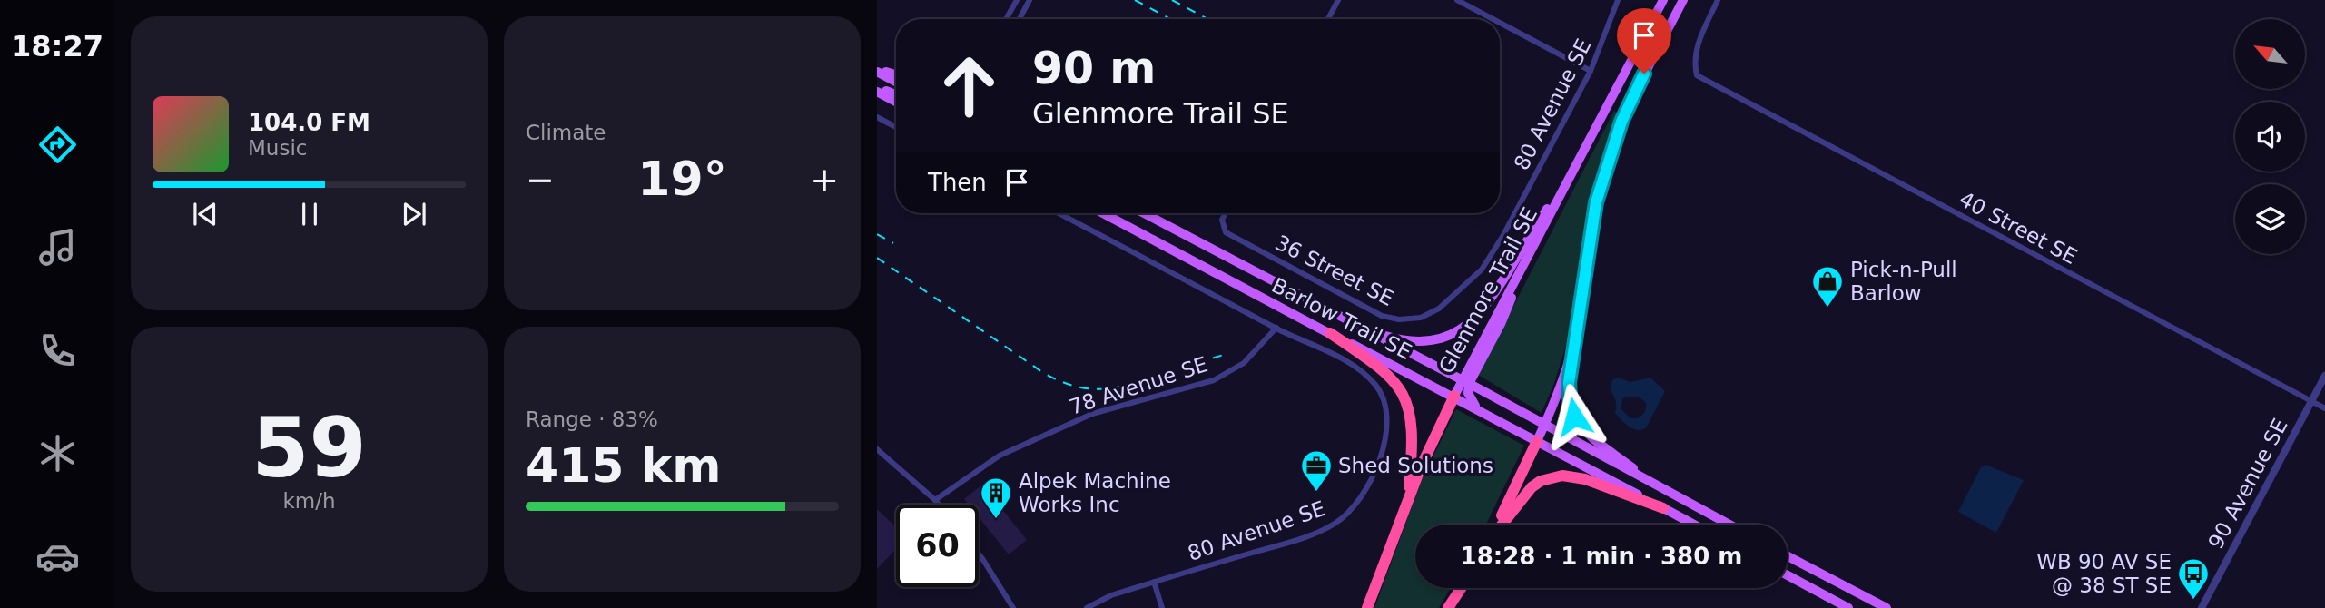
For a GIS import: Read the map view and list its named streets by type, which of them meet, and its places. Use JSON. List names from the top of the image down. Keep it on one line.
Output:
{"streets":{"highway":["Glenmore Trail SE"],"main road":["Barlow Trail SE"],"street":["80 Avenue SE","40 Street SE","36 Street SE","78 Avenue SE","90 Avenue SE"]},"crossings":[["80 Avenue SE","36 Street SE"],["80 Avenue SE","78 Avenue SE"],["40 Street SE","90 Avenue SE"],["Glenmore Trail SE","Barlow Trail SE"]],"places":{"shop":["Pick-n-Pull Barlow"],"office":["Shed Solutions"],"building":["Alpek Machine Works Inc"],"bus stop":["WB 90 AV SE @ 38 ST SE"]},"north":"top left","page":{"tabs":"18:27","tile":["Climate",["59","km/h"],["Range · 83%","415 km"]],"turn":["90 m","Glenmore Trail SE"],"song":["104.0 FM","Music"],"then":"Then","heat":["−","19°","+"],"limit":"60","trip":"18:28 · 1 min · 380 m"}}
